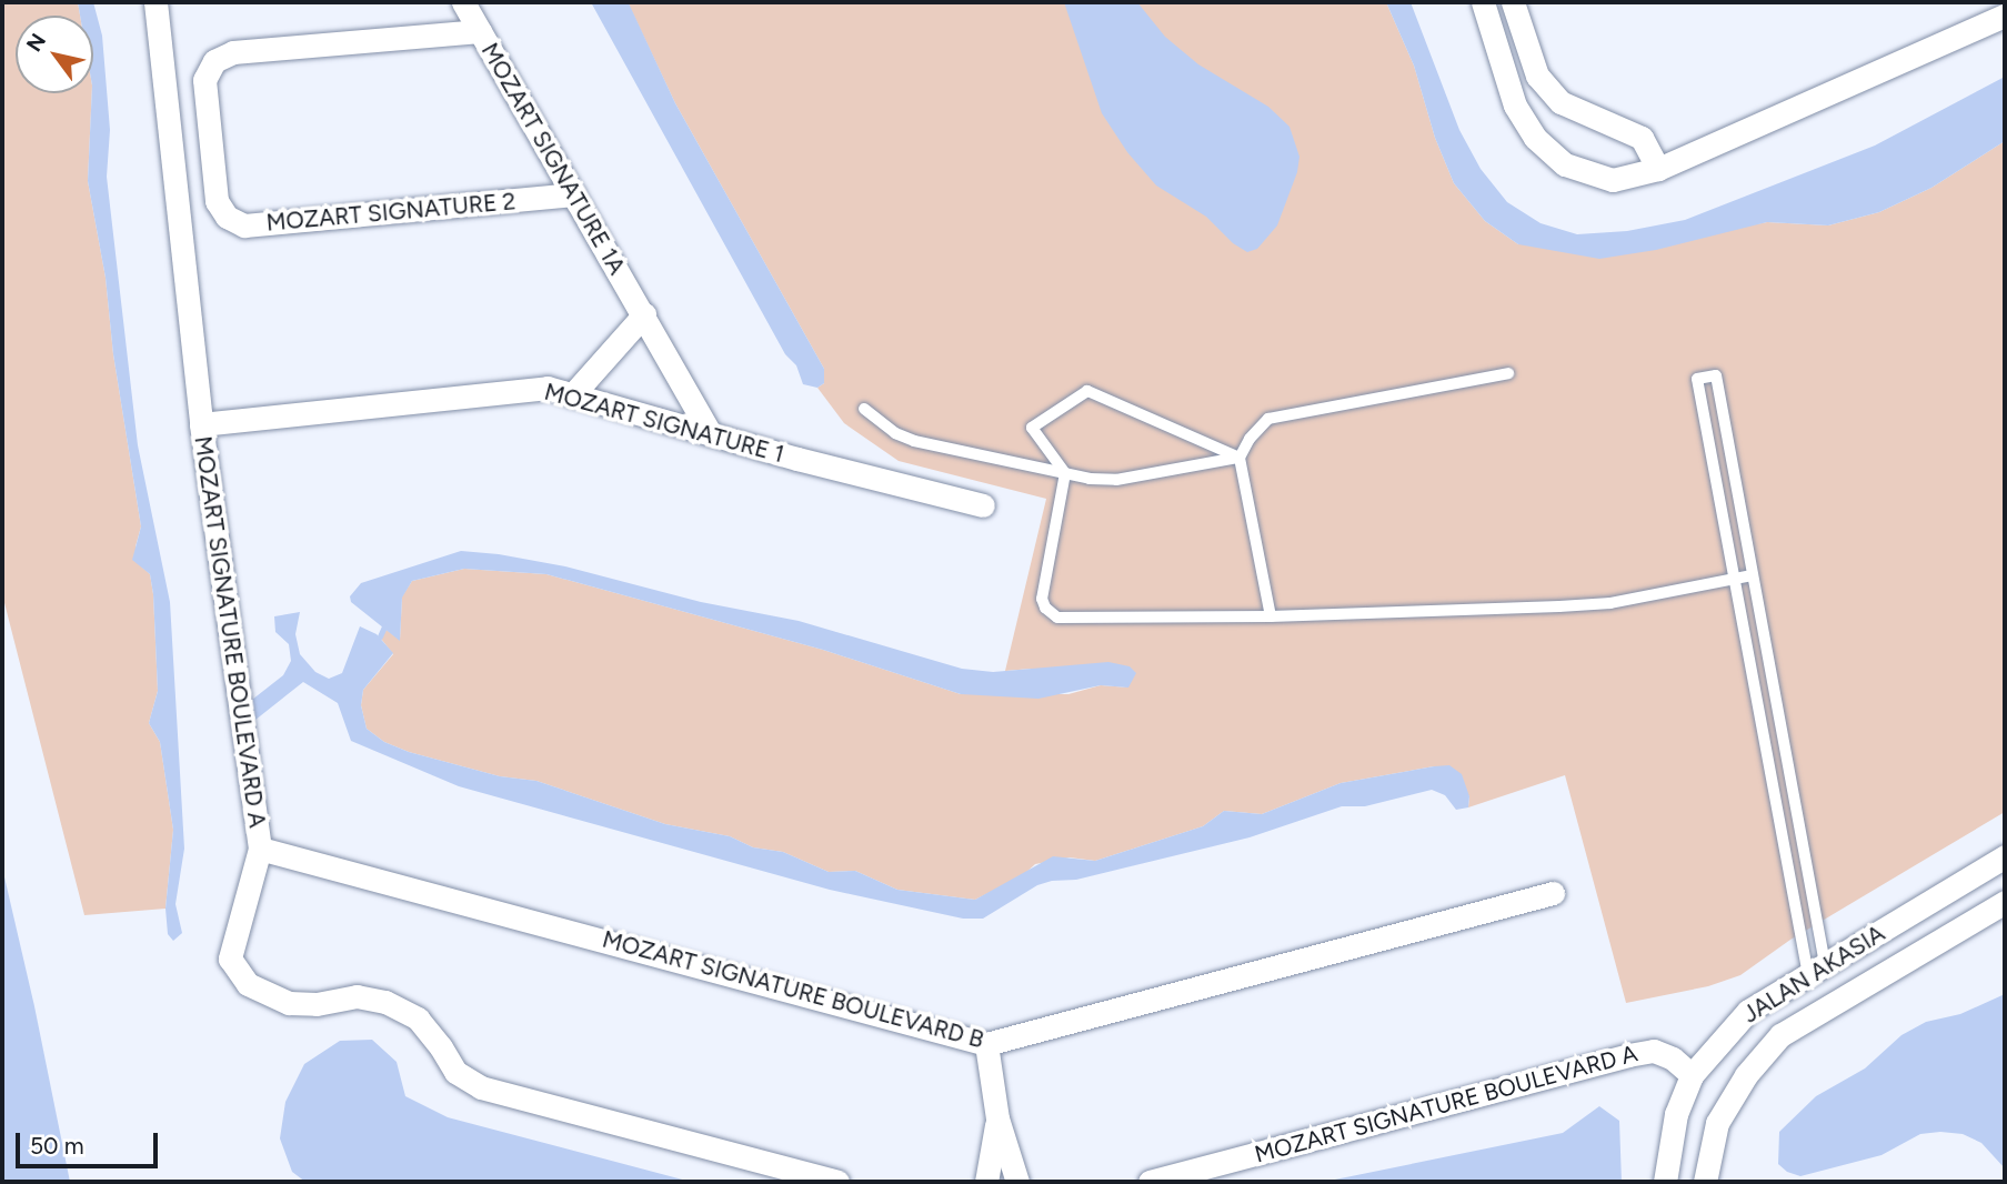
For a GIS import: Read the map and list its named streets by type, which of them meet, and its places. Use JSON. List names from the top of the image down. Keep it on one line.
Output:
{"streets":{"street":["MOZART SIGNATURE 1A","MOZART SIGNATURE 2","MOZART SIGNATURE 1","MOZART SIGNATURE BOULEVARD A","JALAN AKASIA","MOZART SIGNATURE BOULEVARD B"]},"crossings":[["MOZART SIGNATURE 1A","MOZART SIGNATURE 2"],["MOZART SIGNATURE 1A","MOZART SIGNATURE 1"],["MOZART SIGNATURE 1","MOZART SIGNATURE BOULEVARD A"],["MOZART SIGNATURE BOULEVARD A","JALAN AKASIA"],["MOZART SIGNATURE BOULEVARD A","MOZART SIGNATURE BOULEVARD B"]],"scale_bar":"50 m","north":"top left"}
